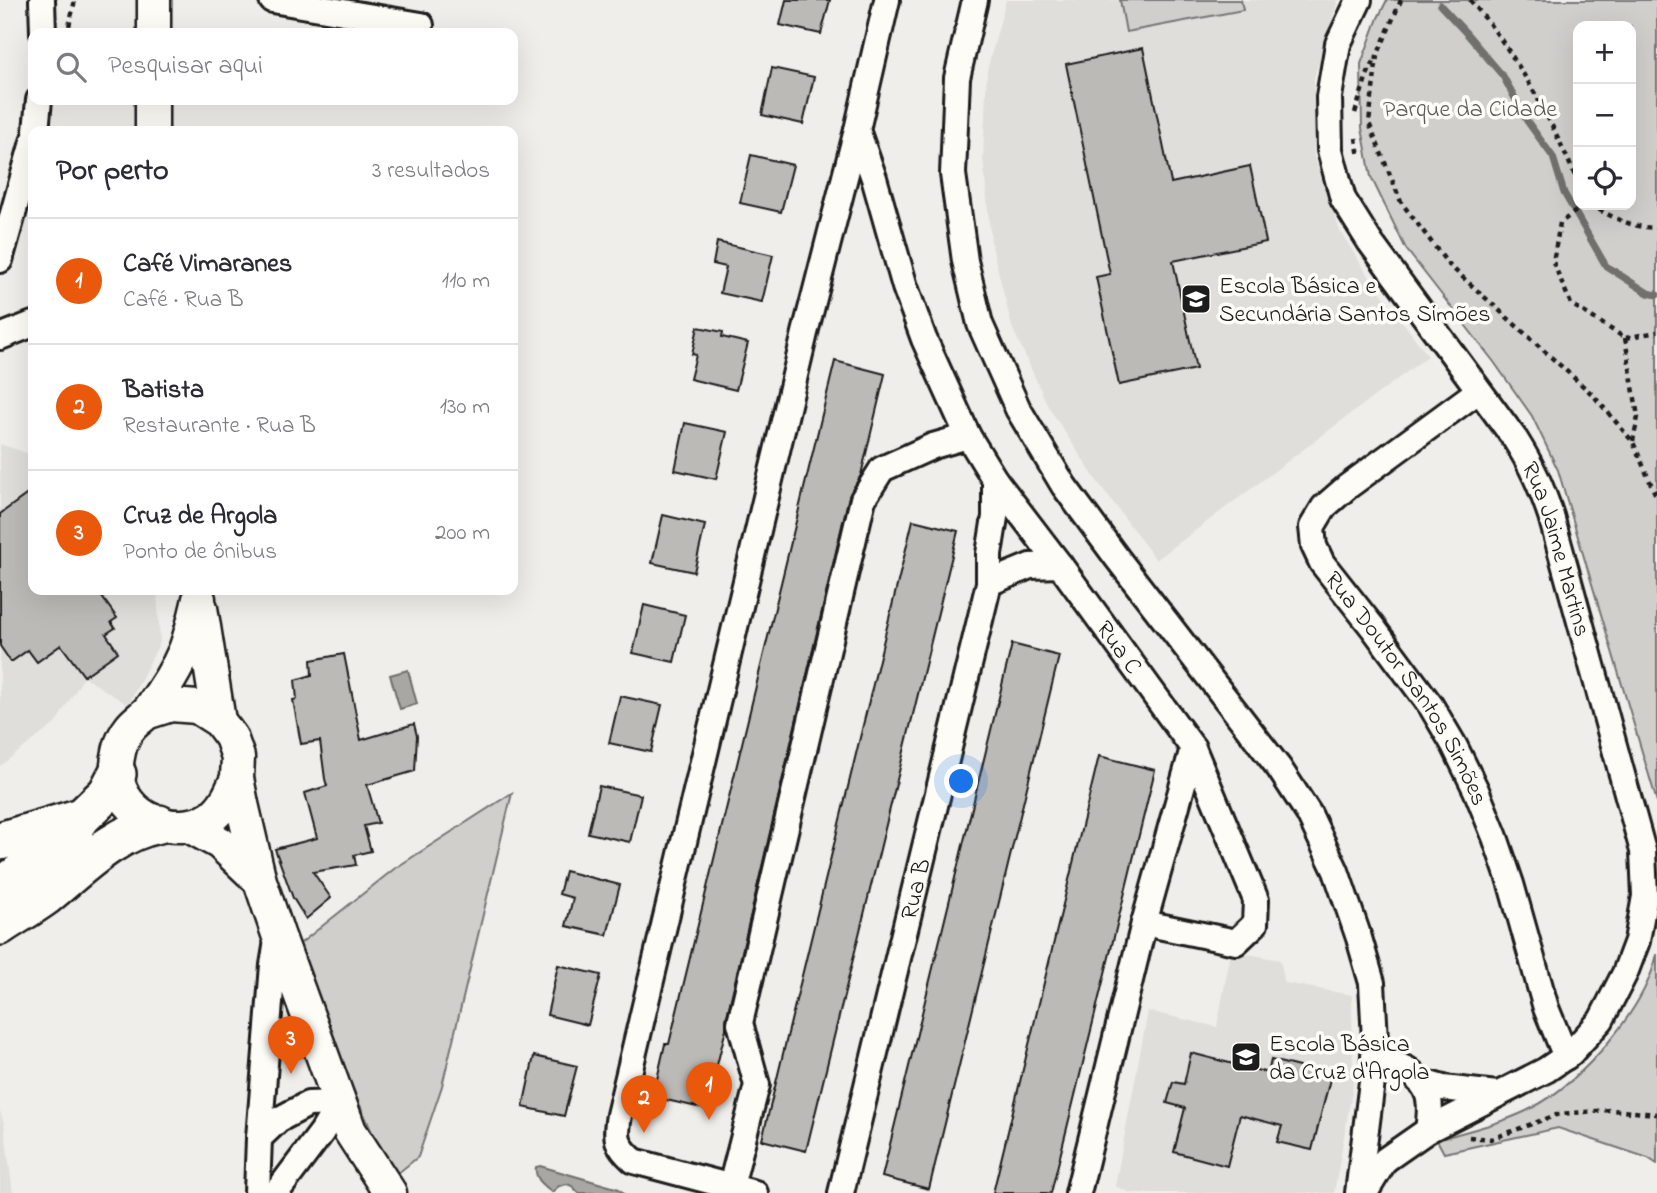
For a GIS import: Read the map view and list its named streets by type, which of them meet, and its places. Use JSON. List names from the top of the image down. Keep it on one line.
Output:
{"streets":{"street":["Rua Jaime Martins","Rua C","Rua Doutor Santos Simões","Rua B"]},"crossings":[["Rua Jaime Martins","Rua Doutor Santos Simões"],["Rua C","Rua B"]],"parks":["Parque da Cidade"],"places":{"school or university":["Escola Básica e Secundária Santos Simões","Escola Básica da Cruz d'Argola"]},"page":{"map_buttons":["+","−"],"search":"Pesquisar aqui","heading":["Por perto","3 resultados"],"list":[{"mark":"1","name":"Café Vimaranes","note":"Café · Rua B","value":"110 m"},{"mark":"2","name":"Batista","note":"Restaurante · Rua B","value":"130 m"},{"mark":"3","name":"Cruz de Argola","note":"Ponto de ônibus","value":"200 m"}],"pins":["3","1","2"]}}
